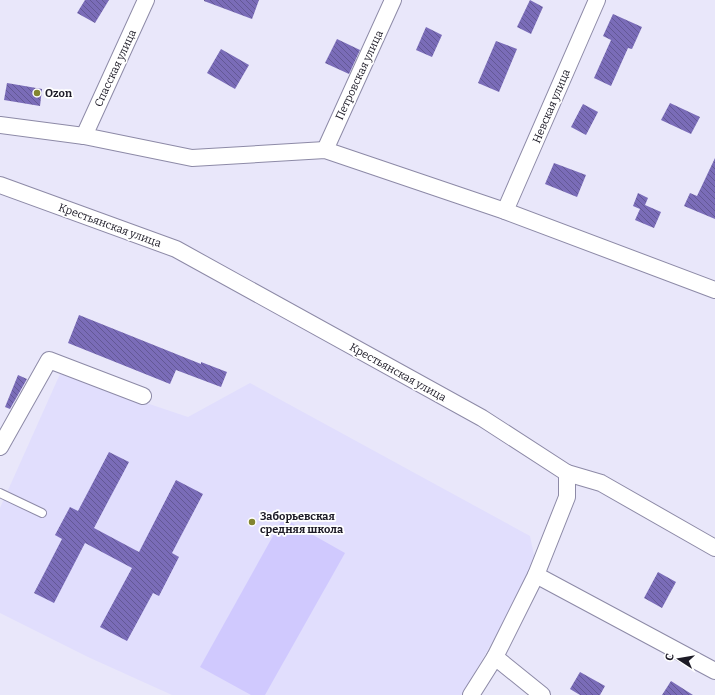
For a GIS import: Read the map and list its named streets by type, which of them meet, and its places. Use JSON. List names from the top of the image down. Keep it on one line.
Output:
{"streets":{"street":["Спасская улица","Петровская улица","Невская улица","Крестьянская улица"]},"places":["Ozon","Заборьевская средняя школа"],"north":"left"}
